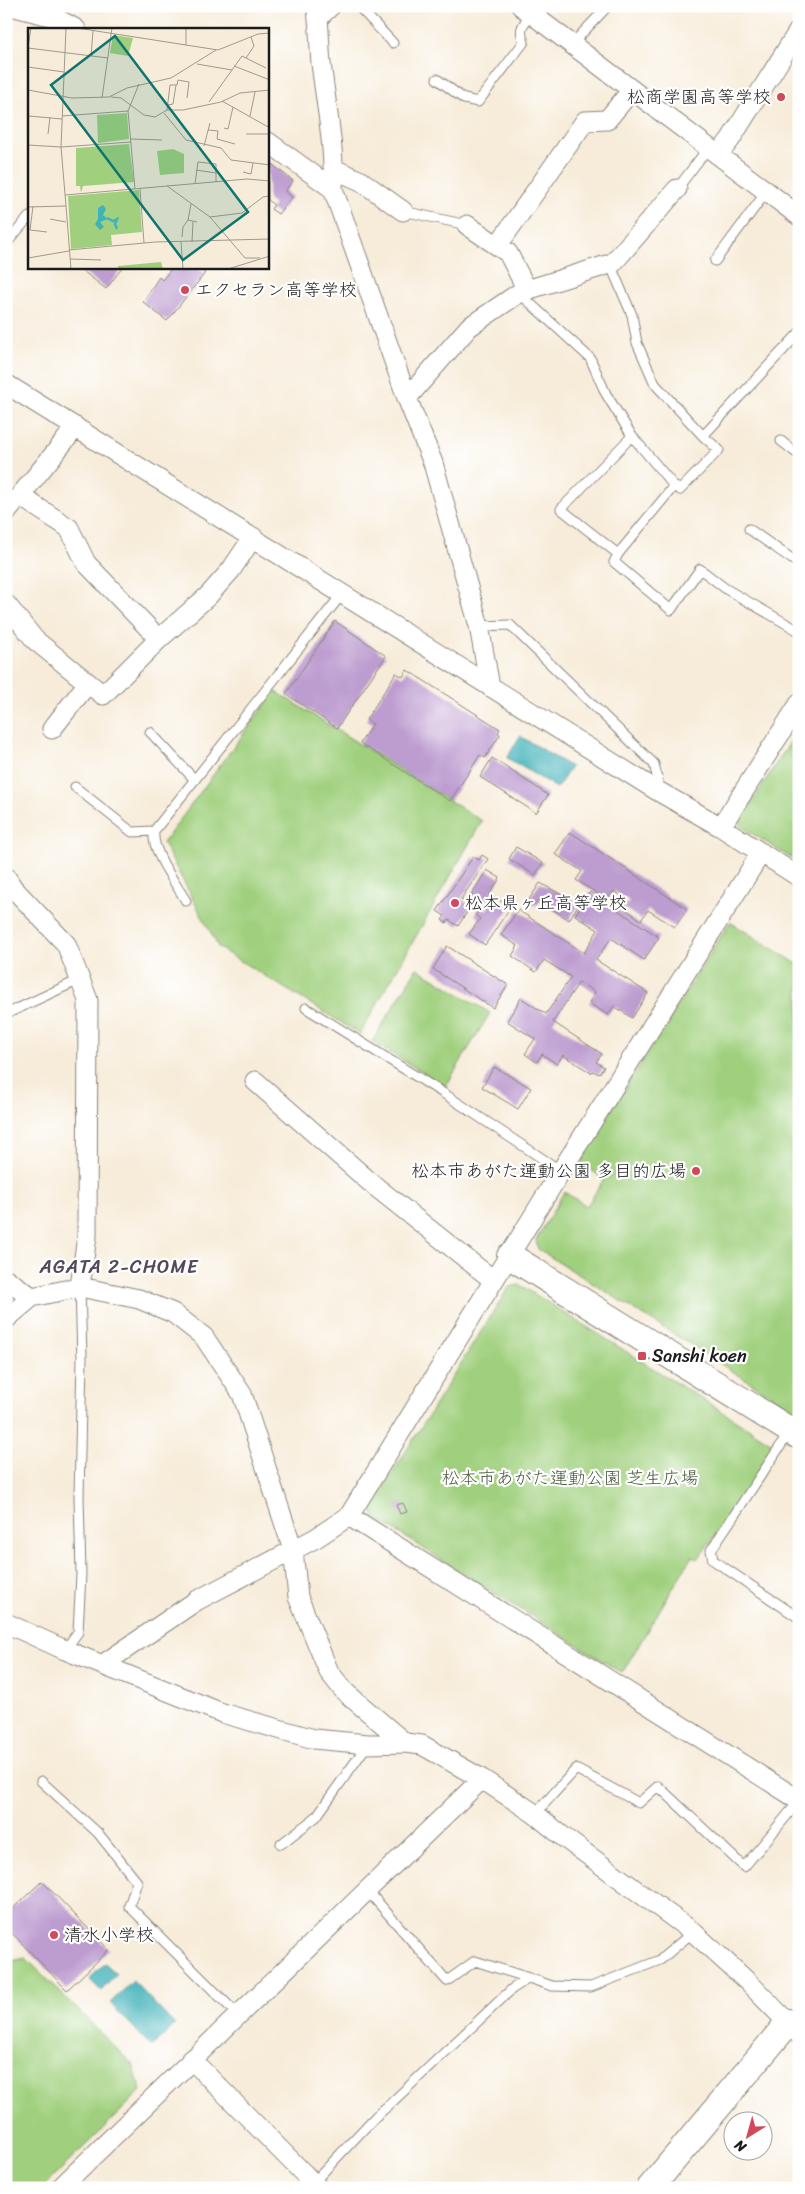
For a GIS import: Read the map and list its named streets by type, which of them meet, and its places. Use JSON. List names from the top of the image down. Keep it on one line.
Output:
{"districts":["AGATA 2-CHOME"],"parks":["松本市あがた運動公園 芝生広場"],"places":{"other":["松商学園高等学校","エクセラン高等学校","松本県ヶ丘高等学校","松本市あがた運動公園 多目的広場","清水小学校"],"transit":["Sanshi koen"]},"north":"bottom left"}
